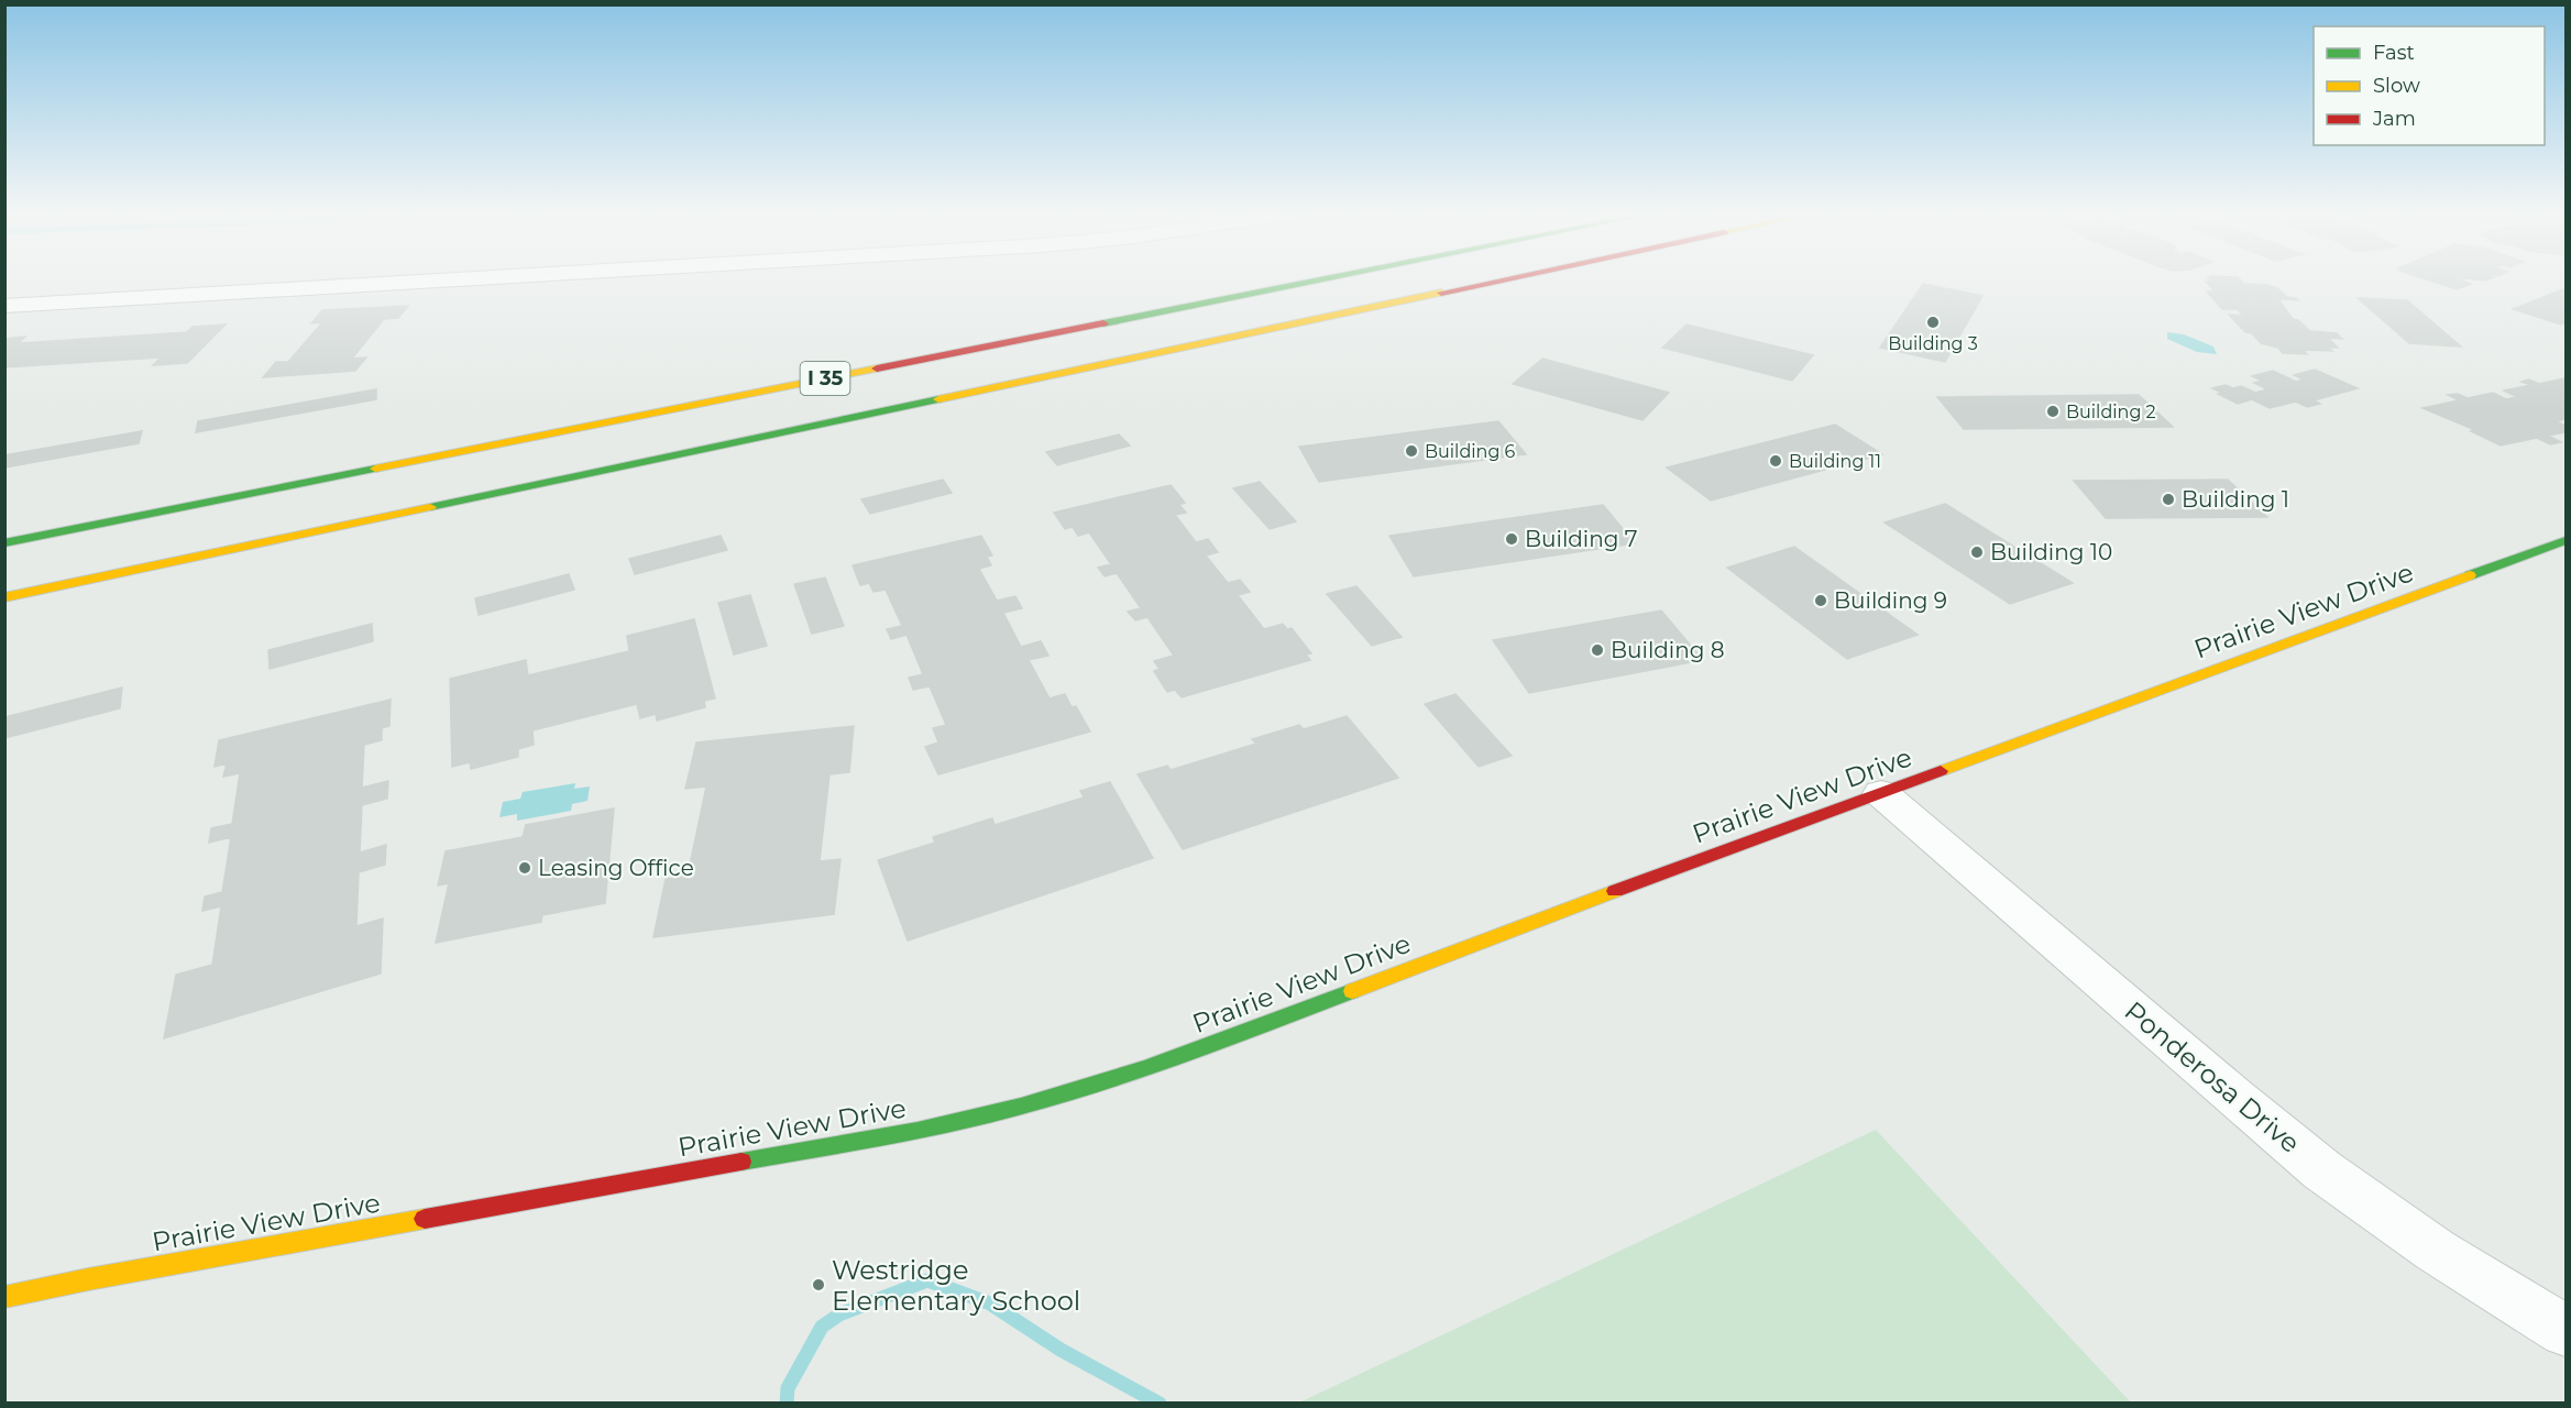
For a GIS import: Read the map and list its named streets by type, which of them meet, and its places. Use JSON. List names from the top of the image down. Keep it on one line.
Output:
{"streets":{"main road":["I 35","Prairie View Drive"],"street":["Ponderosa Drive"]},"crossings":[["Prairie View Drive","Ponderosa Drive"]],"places":["Building 3","Building 2","Building 6","Building 11","Building 1","Building 7","Building 10","Building 9","Building 8","Leasing Office","Westridge Elementary School"],"legend":["Fast","Slow","Jam"]}
